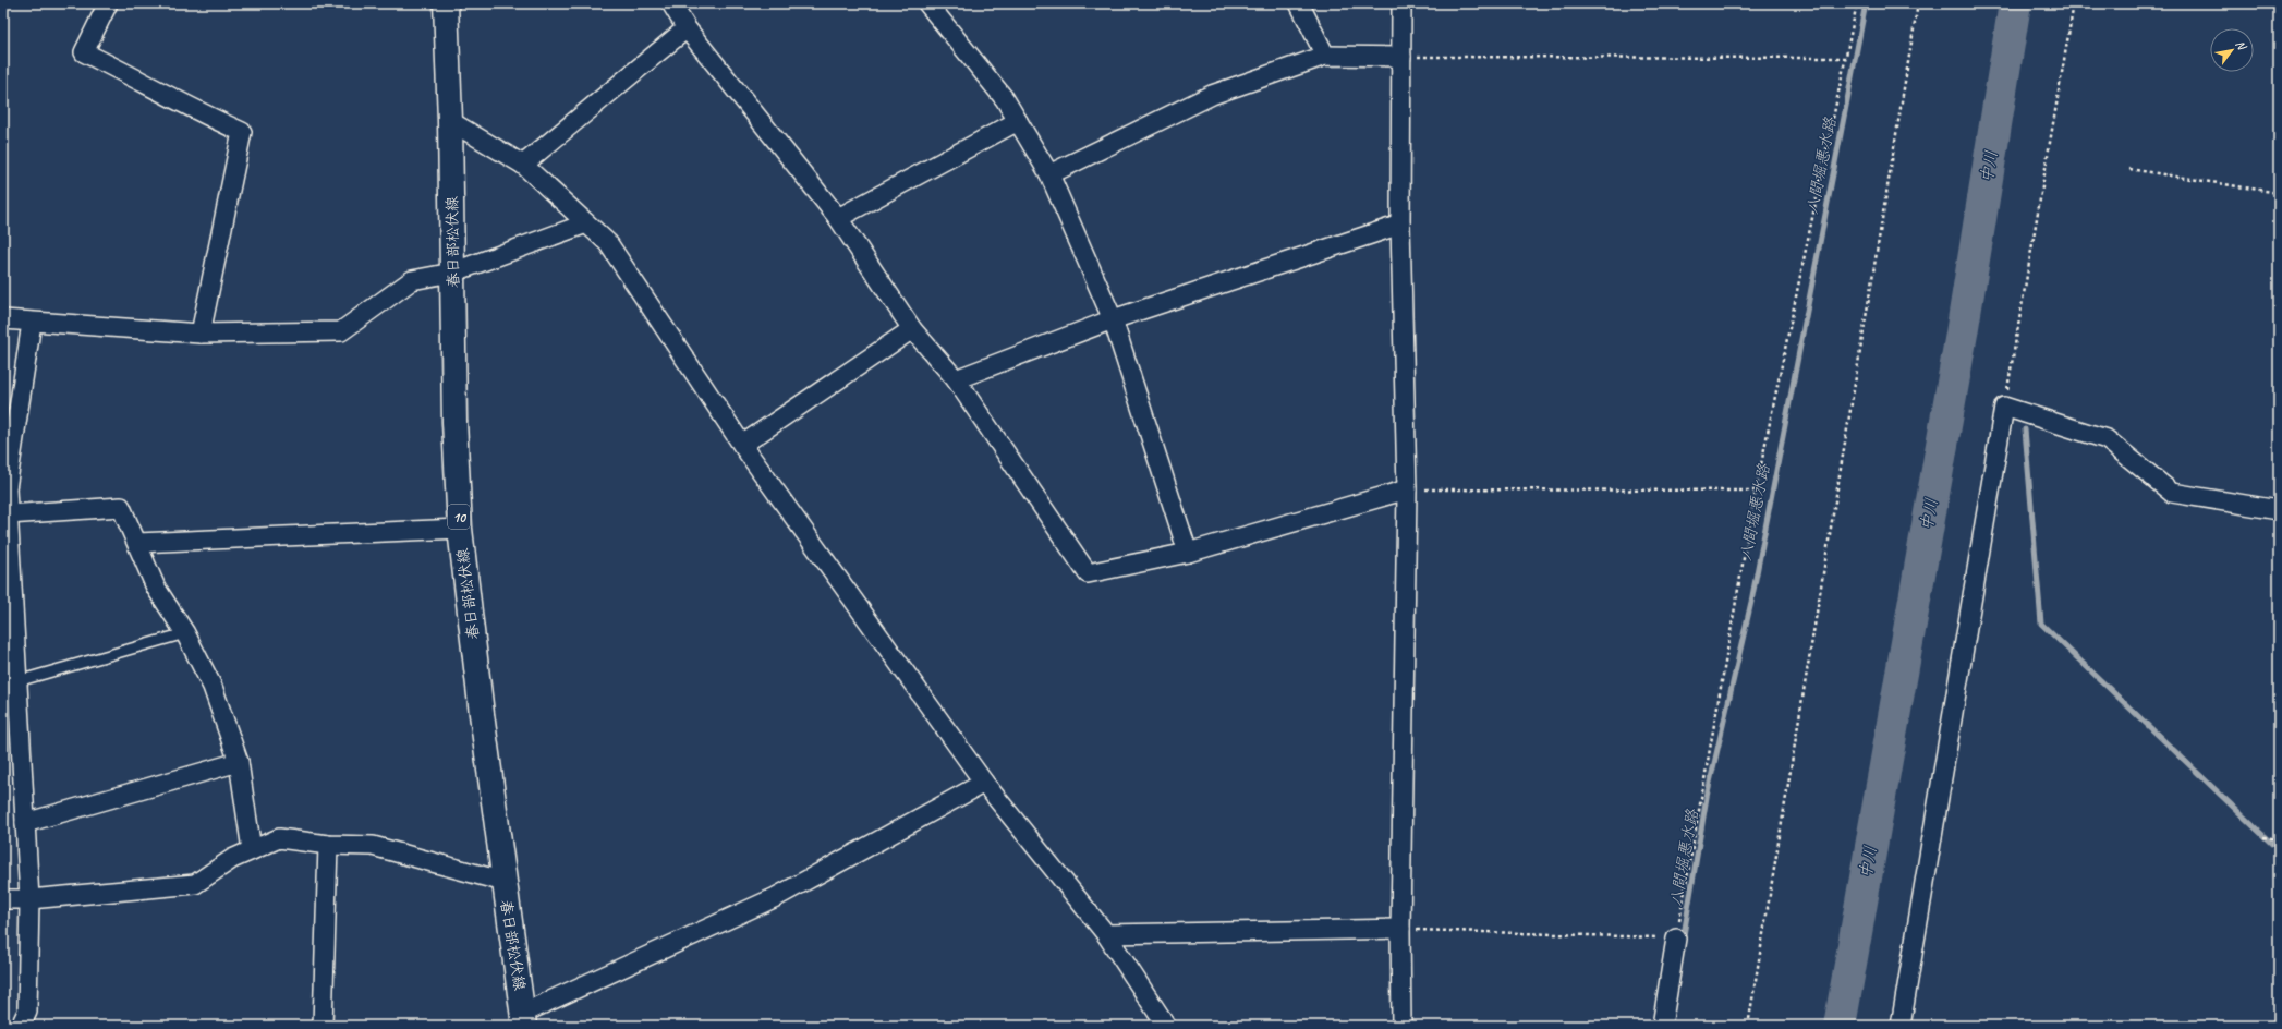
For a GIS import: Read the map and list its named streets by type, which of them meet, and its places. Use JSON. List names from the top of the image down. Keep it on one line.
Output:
{"streets":{"main road":["春日部松伏線","10"]},"water":["八間堀悪水路","中川"],"north":"top right"}
